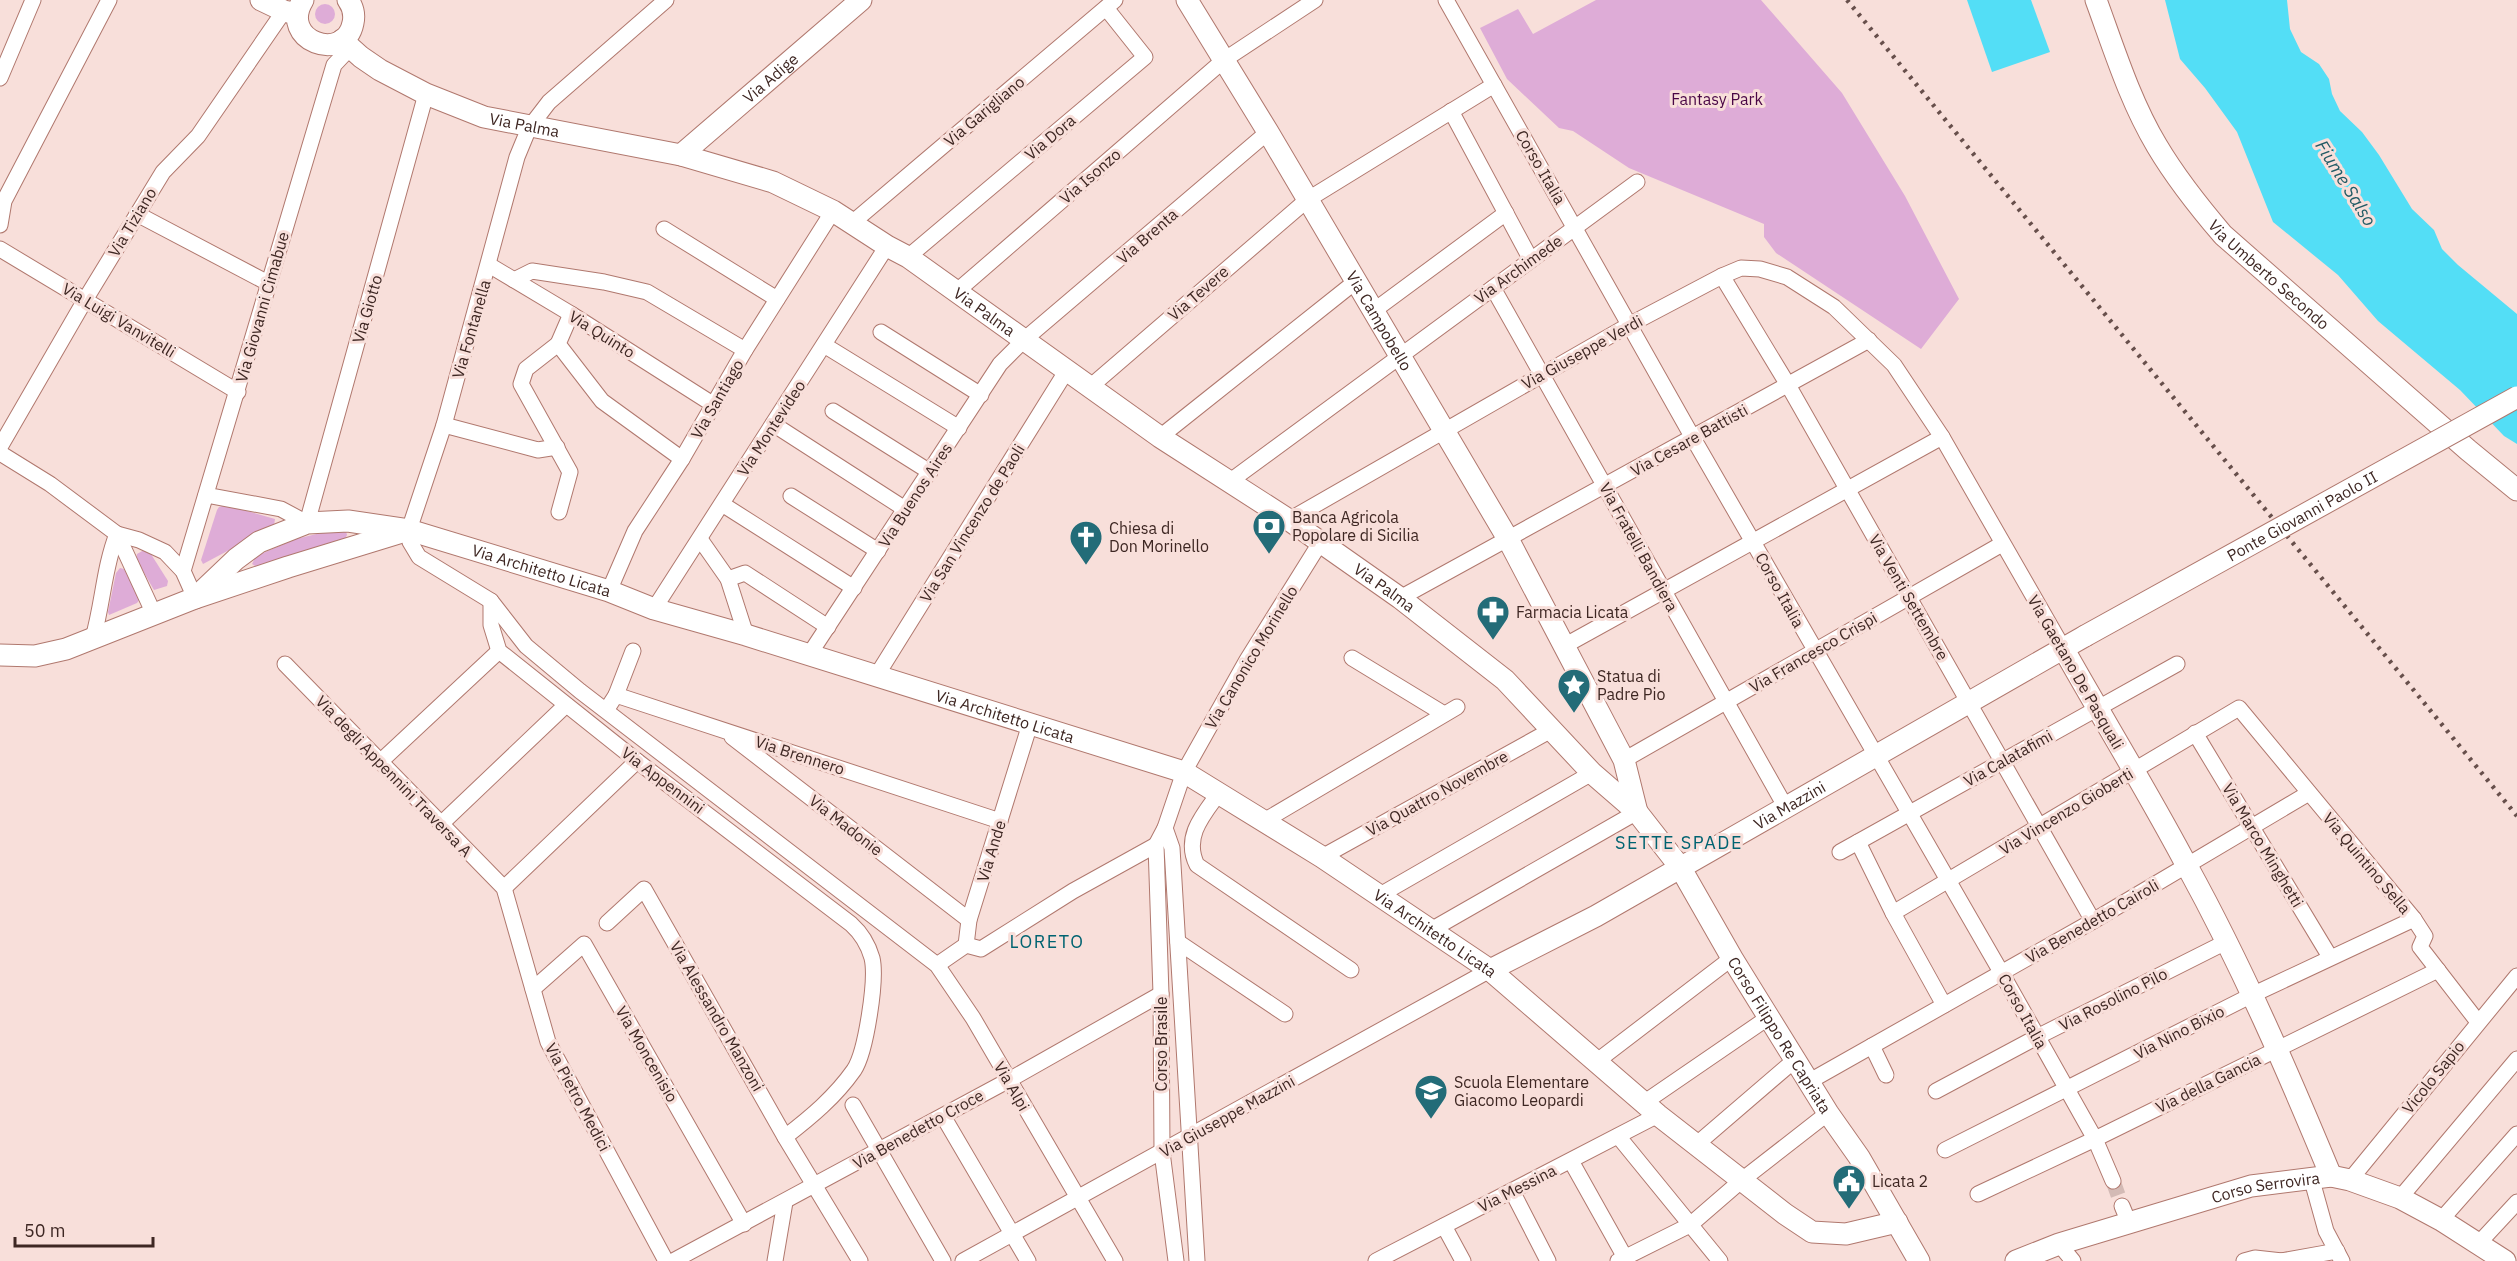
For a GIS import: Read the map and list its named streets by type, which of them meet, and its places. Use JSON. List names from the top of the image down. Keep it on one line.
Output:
{"streets":{"main road":["Via Adige","Via Palma","Via Umberto Secondo","Via Campobello","Ponte Giovanni Paolo II","Via Architetto Licata","Via Gaetano De Pasquali","Via Mazzini","Corso Filippo Re Capriata","Corso Serrovira"],"street":["Via Garigliano","Via Dora","Corso Italia","Via Isonzo","Via Tiziano","Via Brenta","Via Archimede","Via Tevere","Via Giovanni Cimabue","Via Giotto","Via Luigi Vanvitelli","Via Fontanella","Via Quinto","Via Giuseppe Verdi","Via Santiago","Via Montevideo","Via Cesare Battisti","Via Buenos Aires","Via San Vincenzo de Paoli","Via Fratelli Bandiera","Via Venti Settembre","Via Francesco Crispi","Via Canonico Morinello","Via Brennero","Via Calatafimi","Via degli Appennini Traversa A","Via Appennini","Via Quattro Novembre","Via Vincenzo Gioberti","Via Madonie","Via Marco Minghetti","Via Ande","Via Quintino Sella","Via Benedetto Cairoli","Via Rosolino Pilo","Via Alessandro Manzoni","Via Nino Bixio","Corso Brasile","Via Moncenisio","Vicolo Sapio","Via della Gancia","Via Alpi","Via Pietro Medici","Via Giuseppe Mazzini","Via Benedetto Croce","Via Messina"]},"crossings":[["Via Adige","Via Palma"],["Via Garigliano","Via Palma"],["Via Garigliano","Via Dora"],["Via Palma","Via Dora"],["Via Palma","Via Isonzo"],["Via Palma","Via Brenta"],["Via Palma","Via Archimede"],["Via Palma","Via Tevere"],["Via Palma","Via Giovanni Cimabue"],["Via Palma","Via Giotto"],["Via Palma","Via Fontanella"],["Via Palma","Via Giuseppe Verdi"],["Via Palma","Via Santiago"],["Via Palma","Via Montevideo"],["Via Palma","Via Cesare Battisti"],["Via Palma","Via Buenos Aires"],["Via Palma","Via San Vincenzo de Paoli"],["Via Palma","Via Canonico Morinello"],["Via Palma","Via Quattro Novembre"],["Via Palma","Corso Filippo Re Capriata"],["Corso Italia","Via Archimede"],["Corso Italia","Via Tevere"],["Corso Italia","Via Giuseppe Verdi"],["Corso Italia","Via Cesare Battisti"],["Corso Italia","Via Francesco Crispi"],["Corso Italia","Via Calatafimi"],["Corso Italia","Via Mazzini"],["Corso Italia","Via Vincenzo Gioberti"],["Corso Italia","Via Benedetto Cairoli"],["Corso Italia","Via Rosolino Pilo"],["Corso Italia","Via Nino Bixio"],["Corso Italia","Via della Gancia"],["Via Isonzo","Via Campobello"],["Via Tiziano","Via Luigi Vanvitelli"],["Via Brenta","Via Campobello"],["Via Brenta","Via Buenos Aires"],["Via Archimede","Via Campobello"],["Via Archimede","Via Fratelli Bandiera"],["Via Tevere","Via Campobello"],["Via Giovanni Cimabue","Via Luigi Vanvitelli"],["Via Giotto","Via Architetto Licata"],["Via Campobello","Via Giuseppe Verdi"],["Via Campobello","Via Cesare Battisti"],["Via Campobello","Corso Filippo Re Capriata"],["Via Fontanella","Via Quinto"],["Via Fontanella","Via Architetto Licata"],["Via Fontanella","Via Appennini"],["Via Quinto","Via Santiago"],["Via Giuseppe Verdi","Via Fratelli Bandiera"],["Via Giuseppe Verdi","Via Venti Settembre"],["Via Giuseppe Verdi","Via Gaetano De Pasquali"],["Via Santiago","Via Architetto Licata"],["Via Montevideo","Via Architetto Licata"],["Via Cesare Battisti","Via Fratelli Bandiera"],["Via Cesare Battisti","Via Venti Settembre"],["Via Cesare Battisti","Via Gaetano De Pasquali"],["Via Buenos Aires","Via Architetto Licata"],["Ponte Giovanni Paolo II","Via Mazzini"],["Via San Vincenzo de Paoli","Via Architetto Licata"],["Via Fratelli Bandiera","Via Francesco Crispi"],["Via Fratelli Bandiera","Via Mazzini"],["Via Architetto Licata","Via Canonico Morinello"],["Via Architetto Licata","Via Appennini"],["Via Architetto Licata","Via Quattro Novembre"],["Via Architetto Licata","Via Mazzini"],["Via Architetto Licata","Via Ande"],["Via Architetto Licata","Corso Filippo Re Capriata"],["Via Architetto Licata","Corso Brasile"],["Via Architetto Licata","Via Giuseppe Mazzini"],["Via Architetto Licata","Via Messina"],["Via Venti Settembre","Via Francesco Crispi"],["Via Venti Settembre","Via Gaetano De Pasquali"],["Via Venti Settembre","Via Calatafimi"],["Via Venti Settembre","Via Mazzini"],["Via Venti Settembre","Via Vincenzo Gioberti"],["Via Venti Settembre","Via Benedetto Cairoli"],["Via Francesco Crispi","Via Gaetano De Pasquali"],["Via Francesco Crispi","Corso Filippo Re Capriata"],["Via Canonico Morinello","Corso Brasile"],["Via Gaetano De Pasquali","Via Calatafimi"],["Via Gaetano De Pasquali","Via Mazzini"],["Via Gaetano De Pasquali","Via Vincenzo Gioberti"],["Via Gaetano De Pasquali","Via Benedetto Cairoli"],["Via Gaetano De Pasquali","Via Rosolino Pilo"],["Via Gaetano De Pasquali","Via Nino Bixio"],["Via Gaetano De Pasquali","Vicolo Sapio"],["Via Gaetano De Pasquali","Via della Gancia"],["Via Gaetano De Pasquali","Corso Serrovira"],["Via Brennero","Via Madonie"],["Via Brennero","Via Ande"],["Via degli Appennini Traversa A","Via Pietro Medici"],["Via Appennini","Via Alessandro Manzoni"],["Via Appennini","Via Alpi"],["Via Quattro Novembre","Corso Filippo Re Capriata"],["Via Mazzini","Corso Filippo Re Capriata"],["Via Mazzini","Via Giuseppe Mazzini"],["Via Vincenzo Gioberti","Via Marco Minghetti"],["Via Vincenzo Gioberti","Via Quintino Sella"],["Via Madonie","Via Ande"],["Via Marco Minghetti","Via Benedetto Cairoli"],["Via Marco Minghetti","Via Nino Bixio"],["Via Quintino Sella","Via Benedetto Cairoli"],["Via Quintino Sella","Via Nino Bixio"],["Via Quintino Sella","Vicolo Sapio"],["Via Quintino Sella","Via della Gancia"],["Via Benedetto Cairoli","Corso Filippo Re Capriata"],["Via Alessandro Manzoni","Via Benedetto Croce"],["Corso Filippo Re Capriata","Via Messina"],["Corso Brasile","Via Giuseppe Mazzini"],["Corso Brasile","Via Benedetto Croce"],["Via Moncenisio","Via Pietro Medici"],["Via Moncenisio","Via Benedetto Croce"],["Vicolo Sapio","Corso Serrovira"],["Via Alpi","Via Giuseppe Mazzini"],["Via Alpi","Via Benedetto Croce"]],"districts":["SETTE SPADE","LORETO"],"water":["Fiume Salso"],"parks":["Fantasy Park"],"places":{"bank":["Banca Agricola Popolare di Sicilia"],"church":["Chiesa di Don Morinello"],"pharmacy":["Farmacia Licata"],"place":["Statua di Padre Pio"],"school or university":["Scuola Elementare Giacomo Leopardi"],"public building":["Licata 2"]},"scale_bar":"50 m"}
